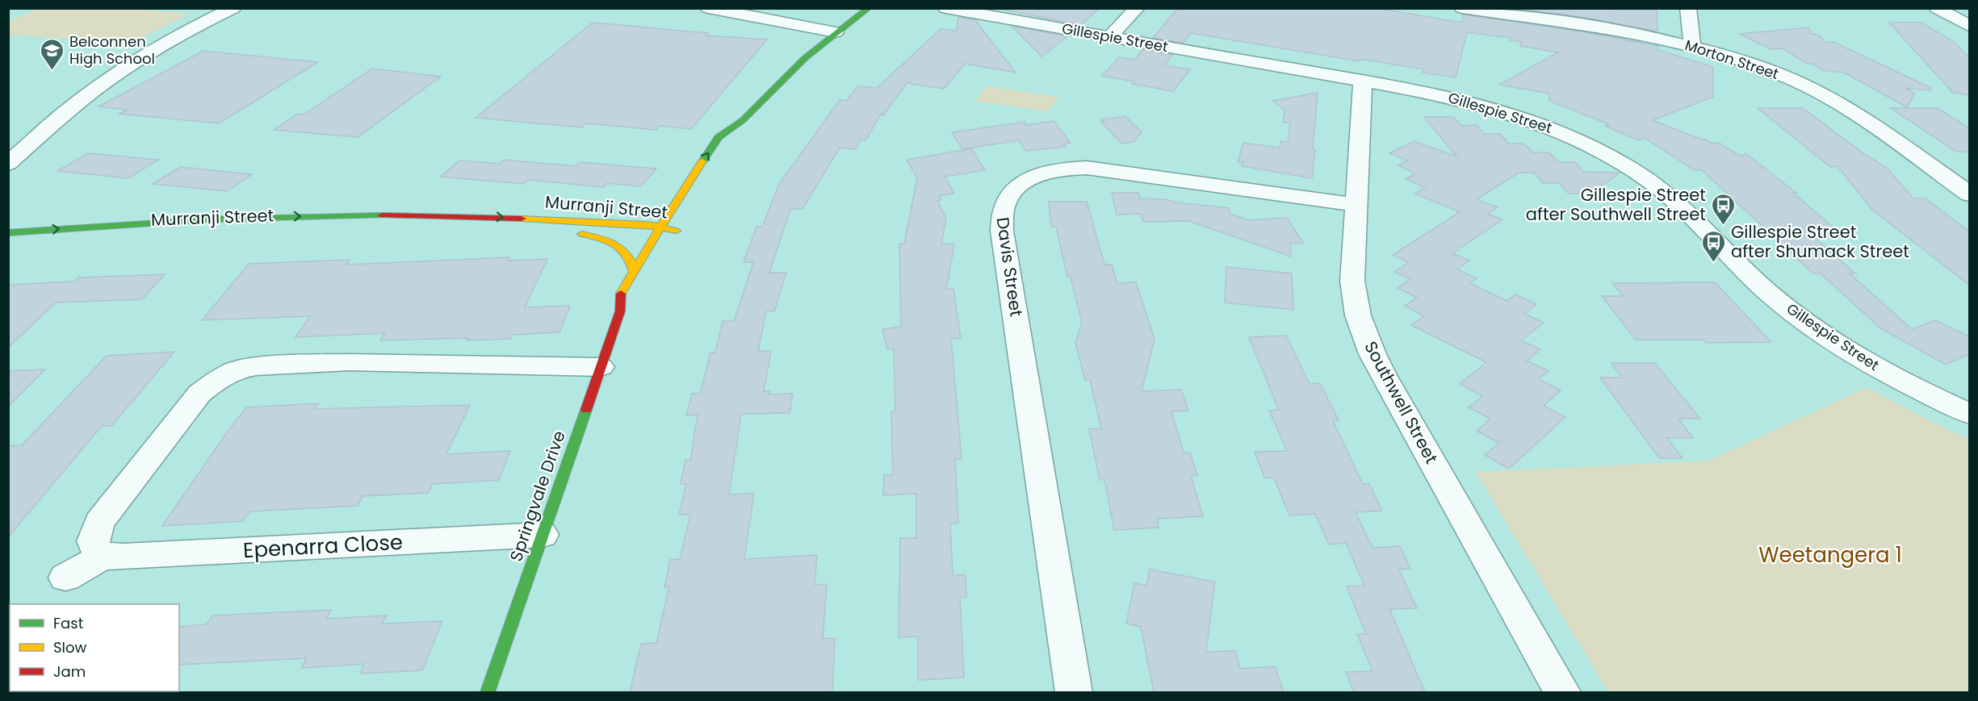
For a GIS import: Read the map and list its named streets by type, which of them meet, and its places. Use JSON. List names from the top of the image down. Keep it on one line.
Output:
{"streets":{"main road":["Murranji Street","Springvale Drive"],"street":["Gillespie Street","Morton Street","Davis Street","Southwell Street","Epenarra Close"]},"crossings":[["Gillespie Street","Southwell Street"],["Murranji Street","Springvale Drive"],["Davis Street","Southwell Street"],["Springvale Drive","Epenarra Close"]],"one_way":["Murranji Street"],"parks":["Weetangera 1"],"places":{"school or university":["Belconnen High School"],"bus stop":["Gillespie Street after Southwell Street","Gillespie Street after Shumack Street"]},"legend":["Fast","Slow","Jam"]}
